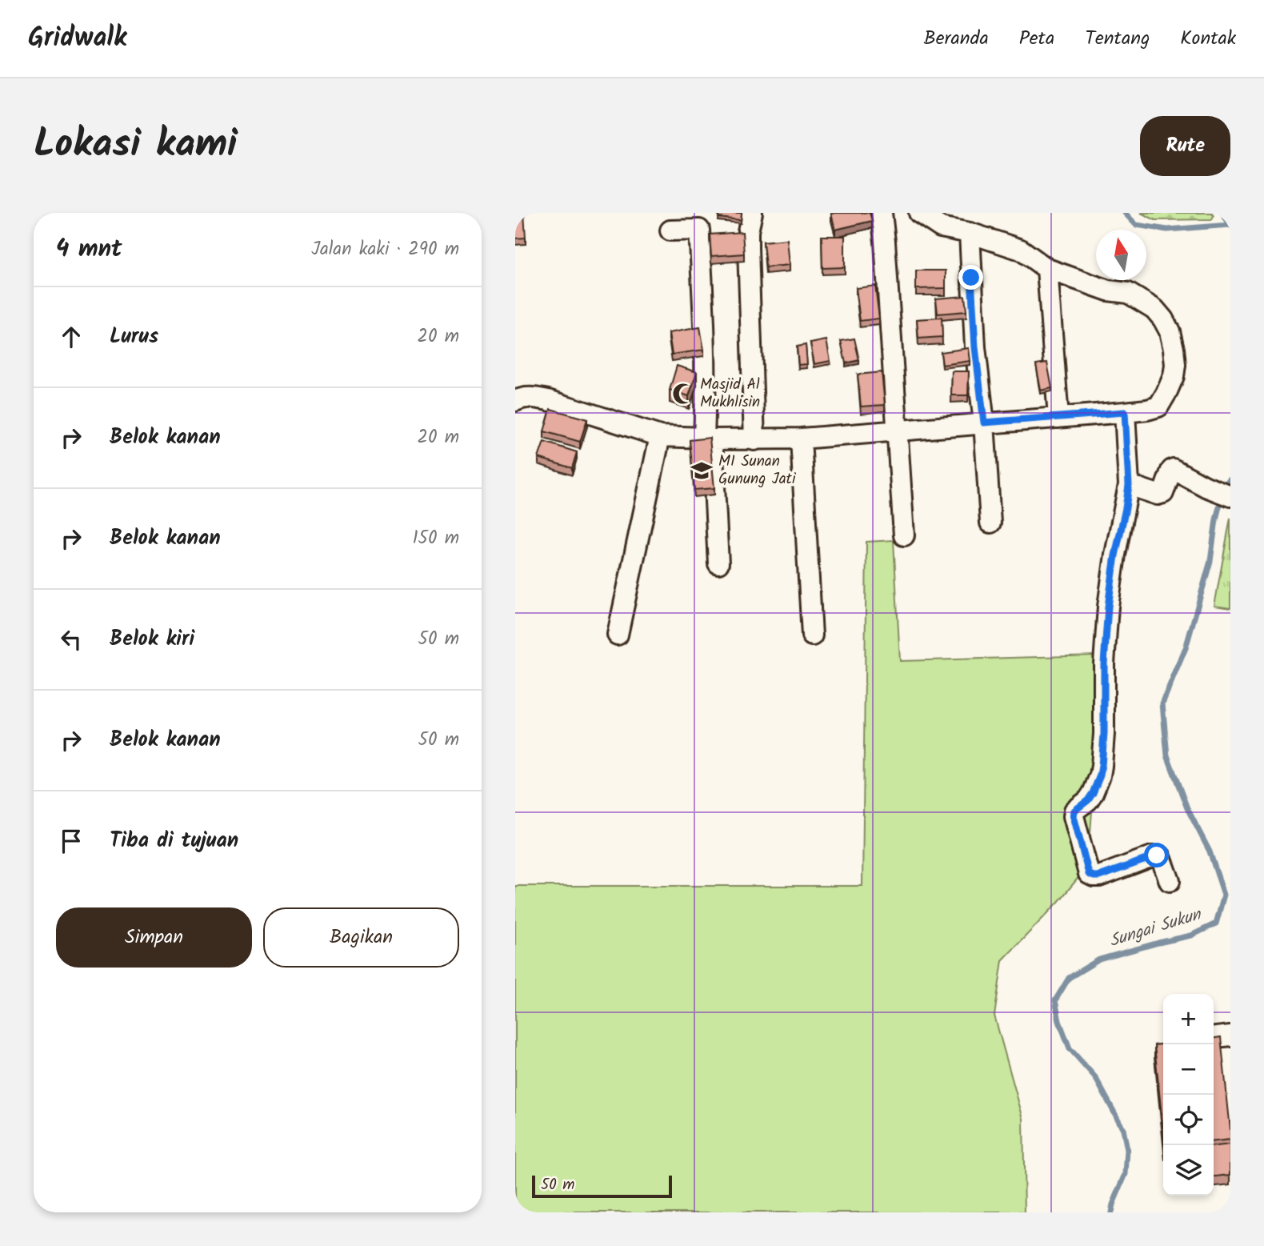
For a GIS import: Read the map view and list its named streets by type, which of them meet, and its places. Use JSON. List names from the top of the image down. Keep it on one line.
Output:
{"water":["Sungai Sukun"],"places":{"mosque":["Masjid Al Mukhlisin"],"school or university":["MI Sunan Gunung Jati"]},"scale_bar":"50 m","north":"top","page":{"header":"Gridwalk","nav":["Beranda","Peta","Tentang","Kontak"],"title":"Lokasi kami","buttons":["Rute",["Simpan","Bagikan"]],"heading":["4 mnt","Jalan kaki · 290 m"],"list":[["Lurus","20 m"],["Belok kanan","20 m"],["Belok kanan","150 m"],["Belok kiri","50 m"],["Belok kanan","50 m"],"Tiba di tujuan"],"map_buttons":["+","−"],"scale":"50 m"}}
